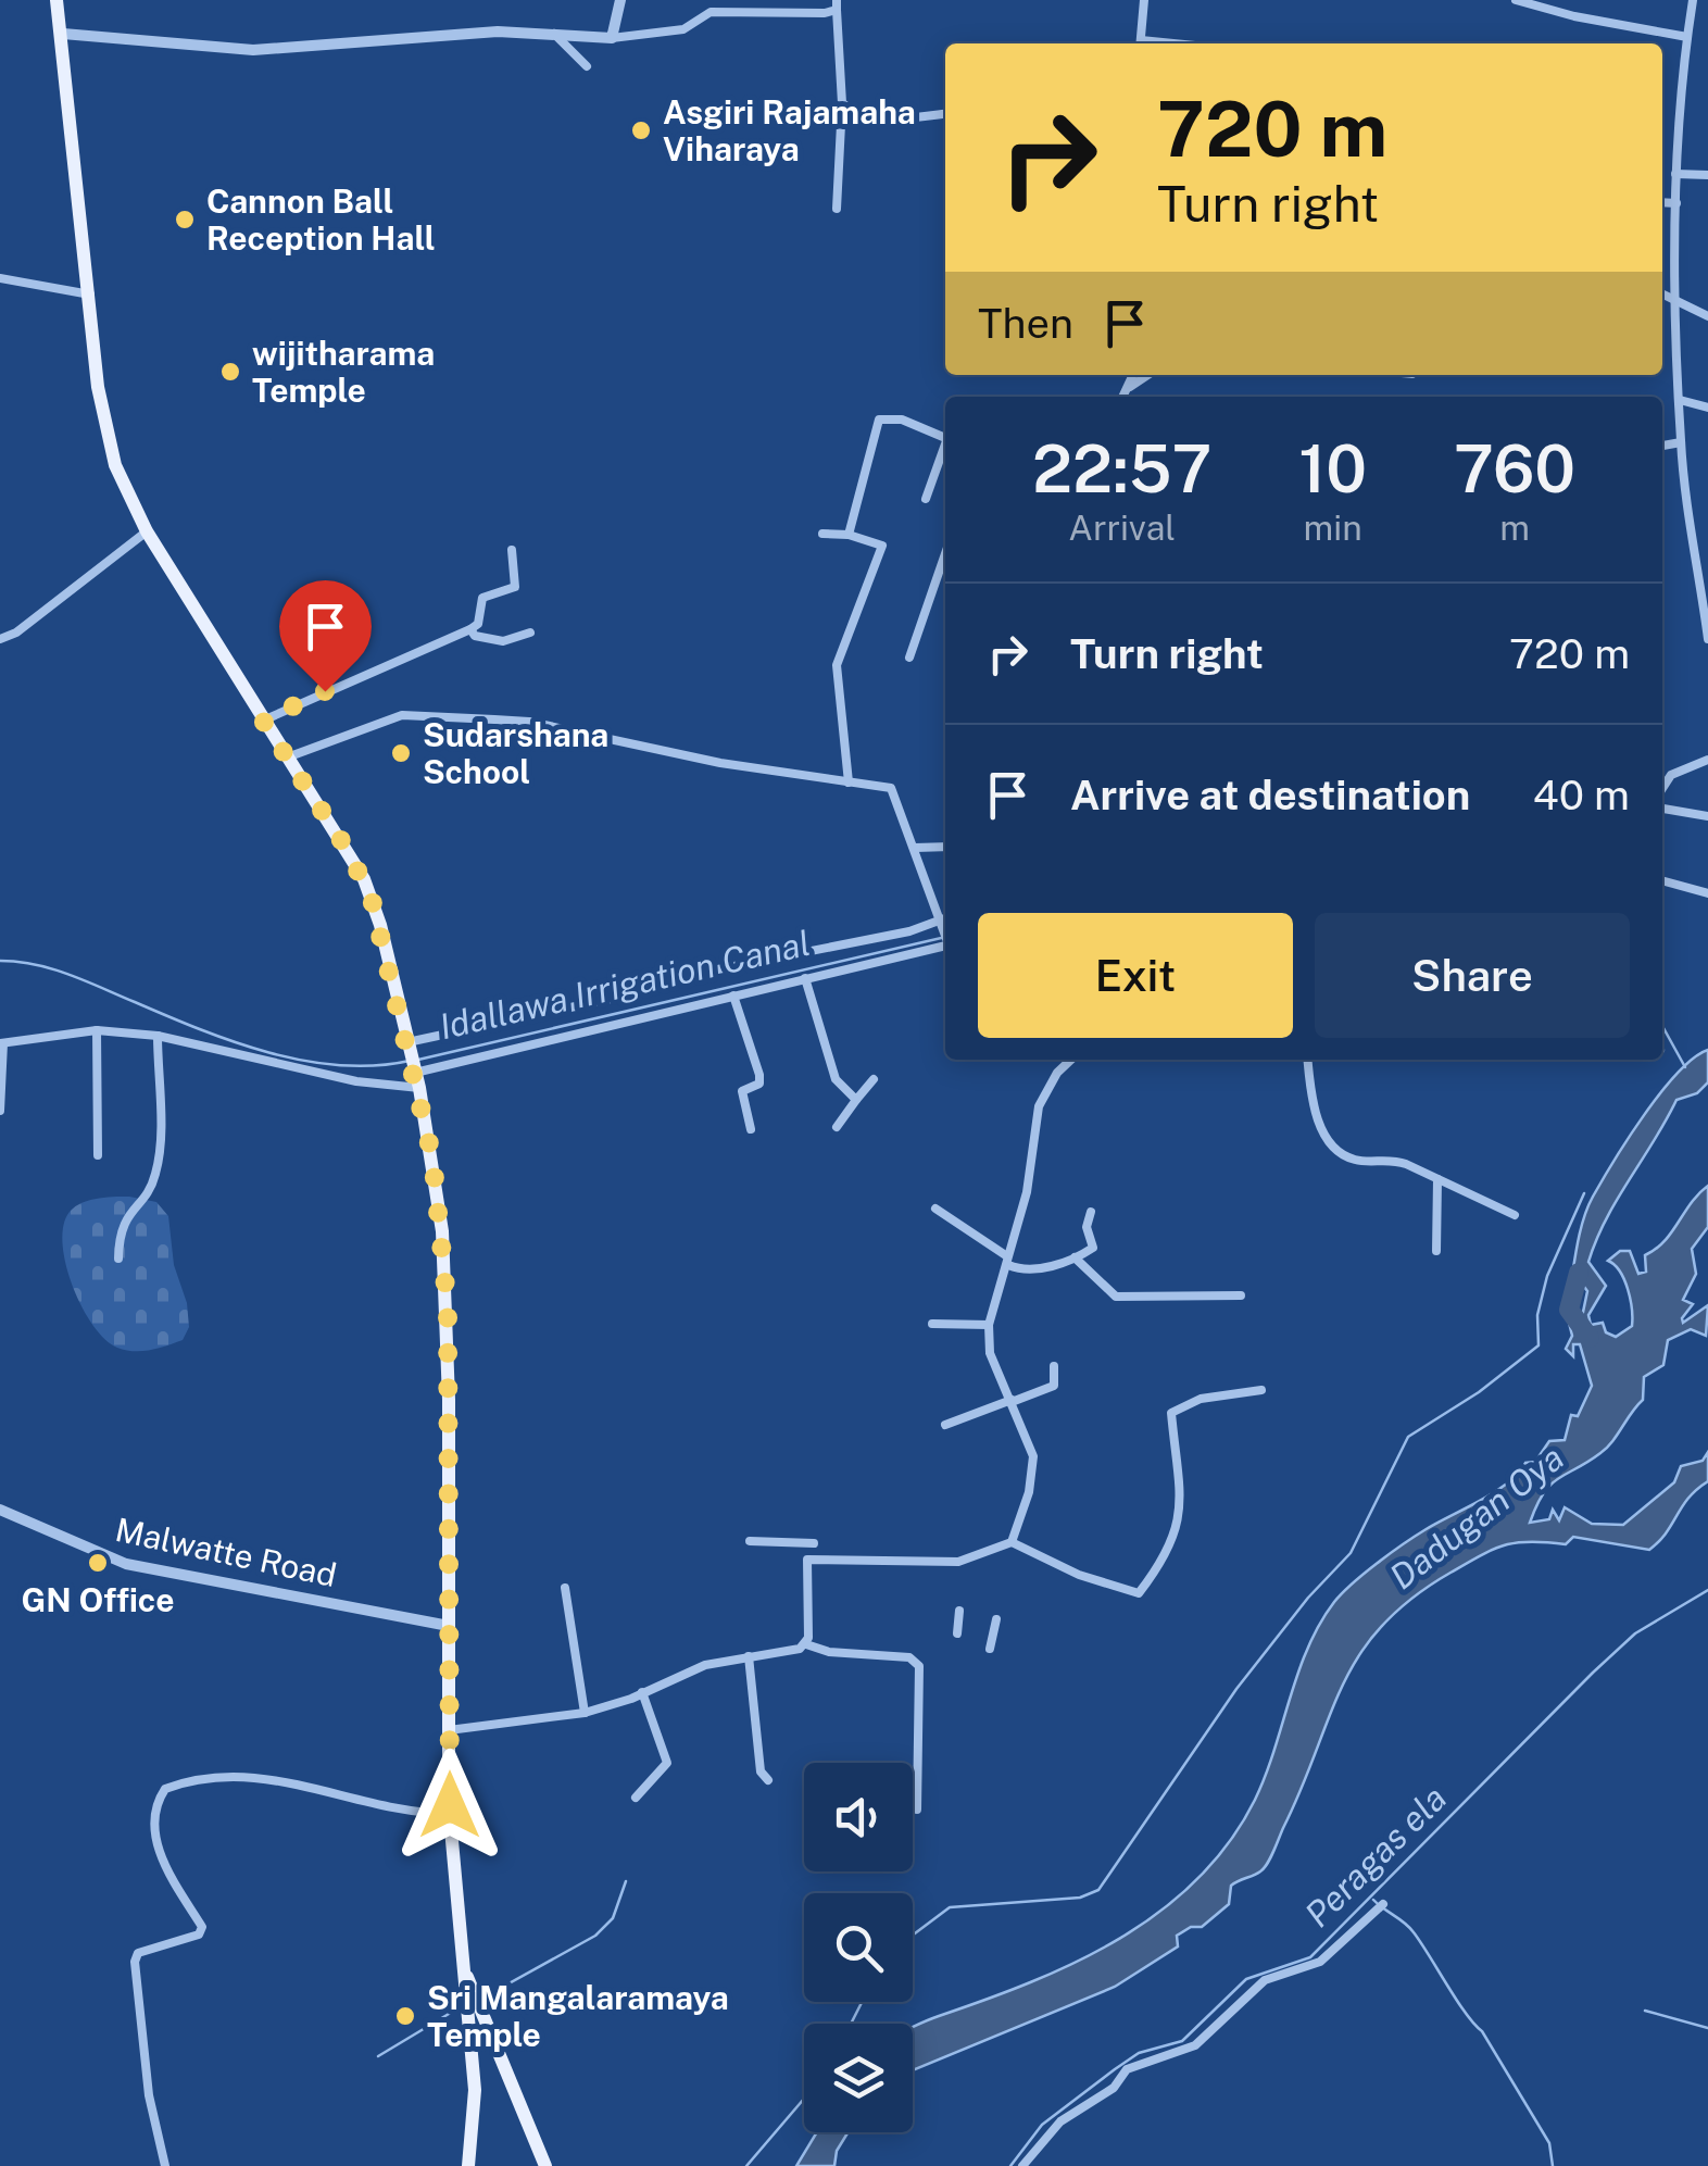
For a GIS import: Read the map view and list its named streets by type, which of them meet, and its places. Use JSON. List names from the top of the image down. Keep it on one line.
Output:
{"streets":{"street":["Malwatte Road"]},"water":["Idallawa Irrigation Canal","Dadugan Oya","Peragas ela"],"places":["Asgiri Rajamaha Viharaya","Cannon Ball Reception Hall","wijitharama Temple","Sudarshana School","GN Office","Sri Mangalaramaya Temple"],"page":{"turn":["720 m","Turn right"],"then":"Then","eta":["22:57","Arrival","10","min","760","m"],"list":[{"name":"Turn right","value":"720 m"},{"name":"Arrive at destination","value":"40 m"}],"buttons":["Exit","Share"]}}
